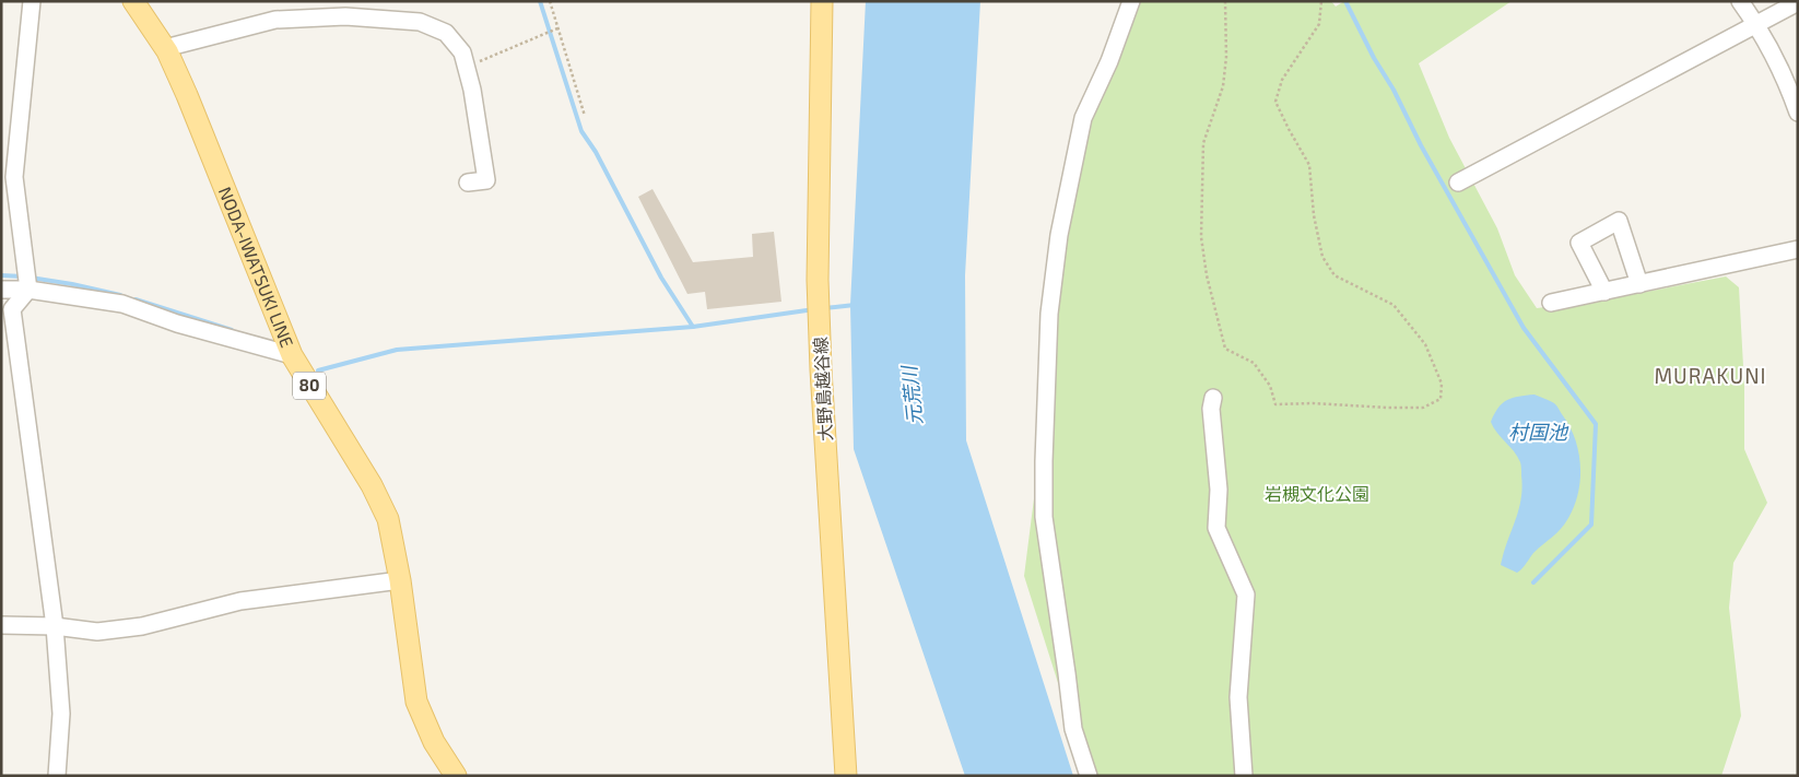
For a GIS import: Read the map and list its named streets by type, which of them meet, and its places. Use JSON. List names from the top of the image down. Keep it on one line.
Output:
{"streets":{"main road":["NODA-IWATSUKI LINE","80","大野島越谷線"]},"districts":["MURAKUNI"],"water":["元荒川","村国池"],"parks":["岩槻文化公園"]}
